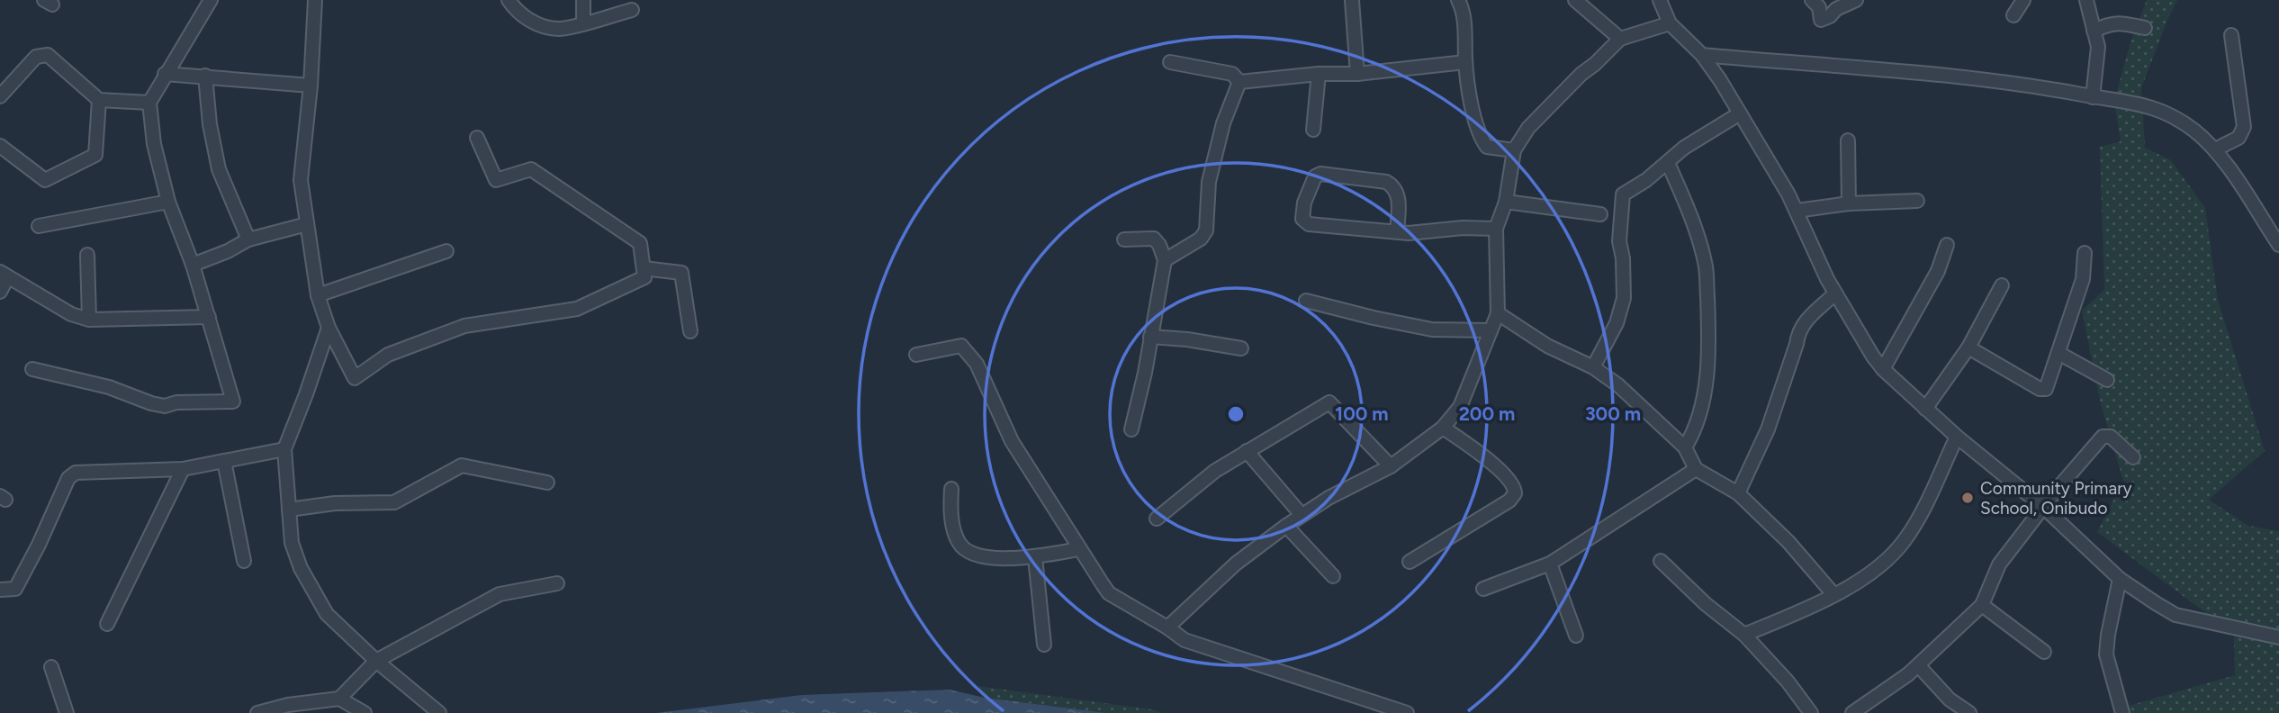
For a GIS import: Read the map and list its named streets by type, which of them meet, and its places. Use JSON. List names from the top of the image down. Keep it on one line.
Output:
{"places":["Community Primary School, Onibudo"],"rings":["100 m","200 m","300 m"]}
